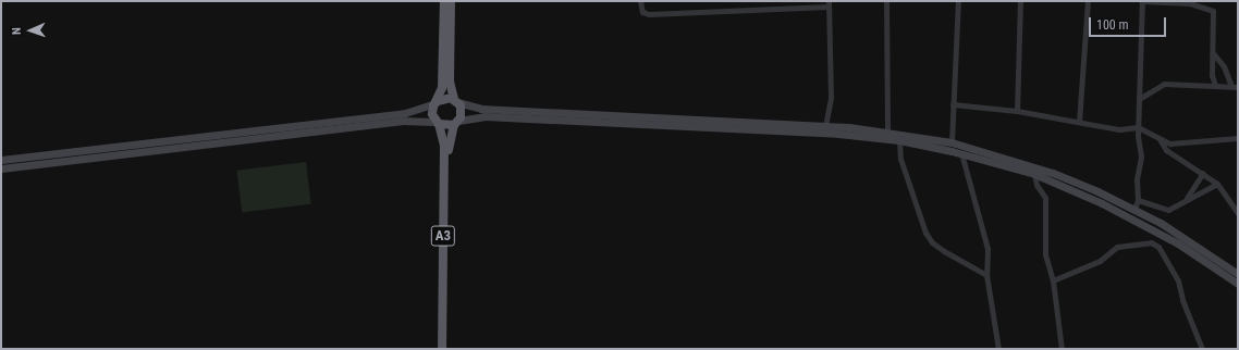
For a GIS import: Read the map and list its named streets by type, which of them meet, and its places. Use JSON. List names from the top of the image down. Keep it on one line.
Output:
{"streets":{"highway":["A3"]},"scale_bar":"100 m","north":"left"}
